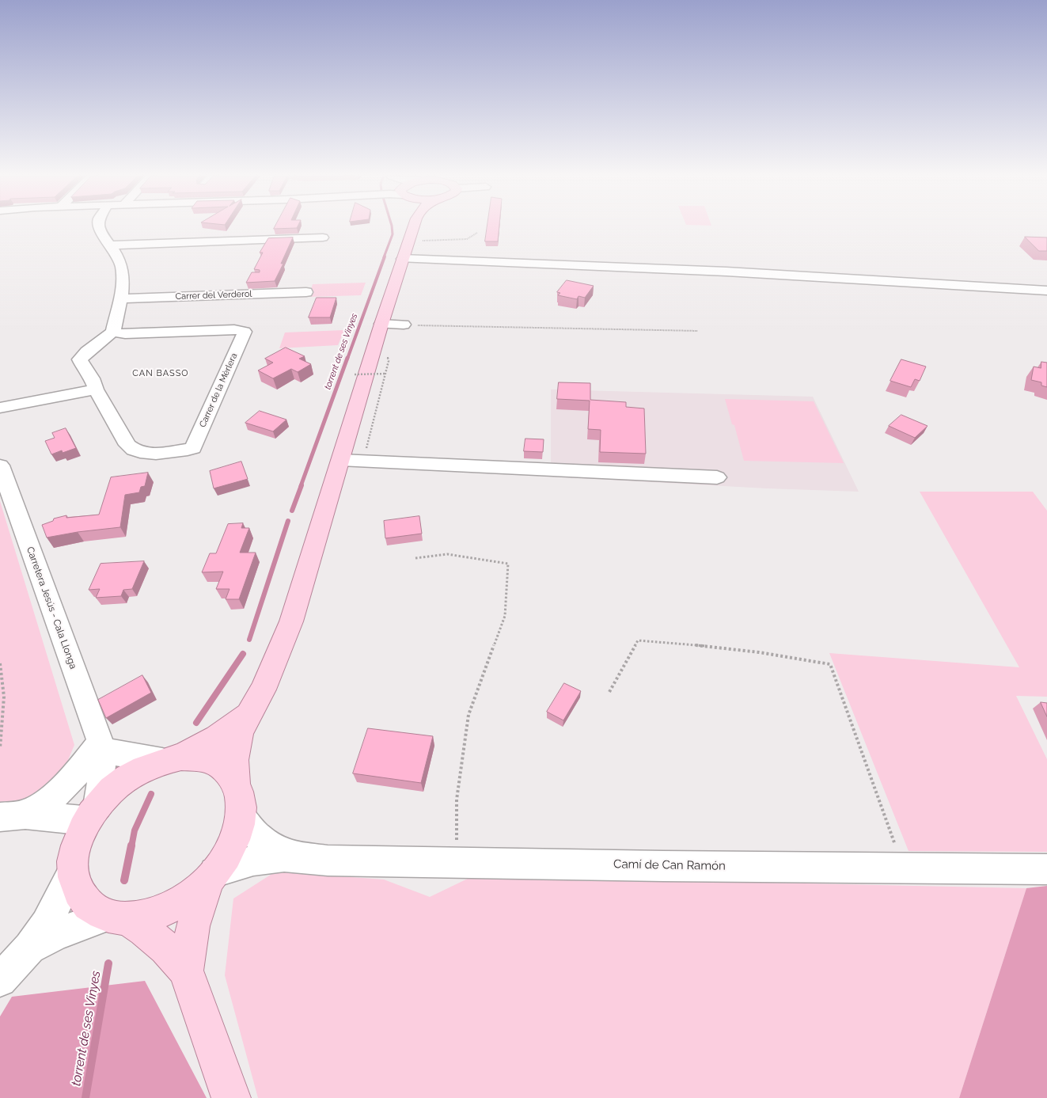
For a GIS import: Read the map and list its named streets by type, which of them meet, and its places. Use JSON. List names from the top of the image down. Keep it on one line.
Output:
{"streets":{"street":["Carrer del Verderol","Carrer de la Mèrlera","Carretera Jesús - Cala Llonga","Camí de Can Ramón"]},"districts":["CAN BASSO"],"water":["torrent de ses Vinyes"]}
